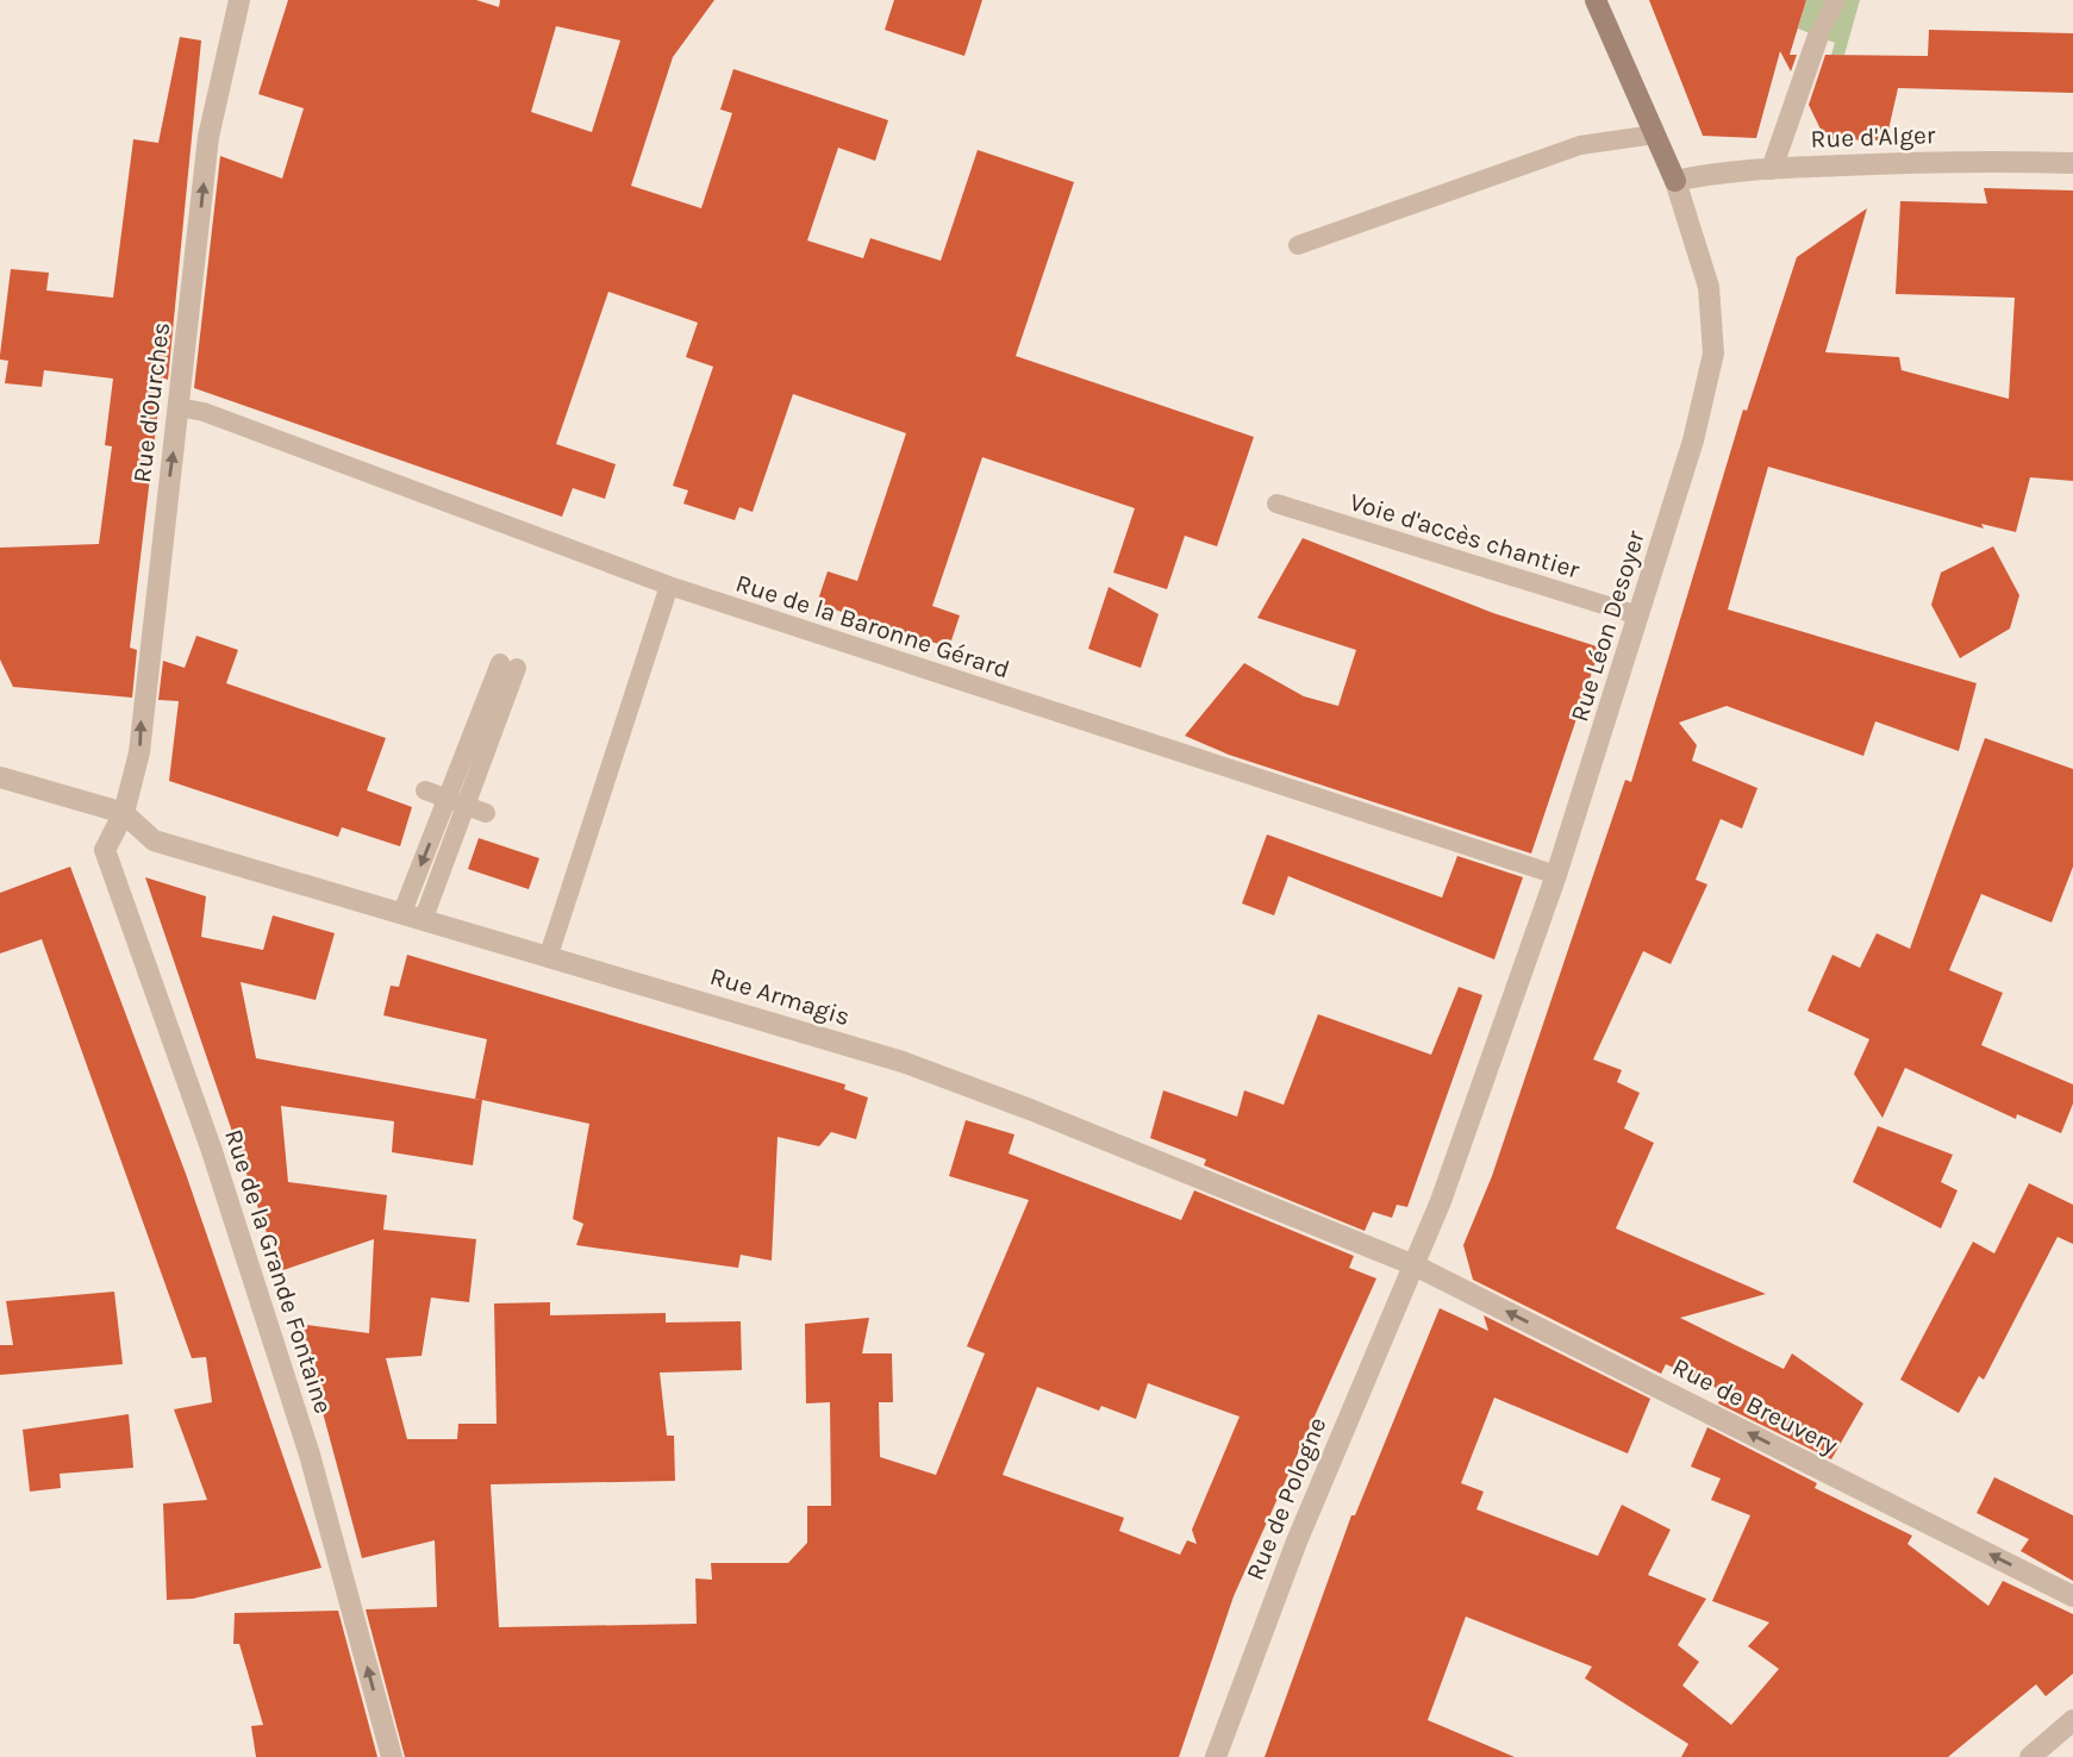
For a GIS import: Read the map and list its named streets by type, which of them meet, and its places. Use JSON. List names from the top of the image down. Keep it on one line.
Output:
{"streets":{"street":["Rue d'Alger","Rue d'Ourches","Rue Léon Desoyer","Rue Armagis","Rue de la Grande Fontaine","Rue de Breuvery","Rue de Pologne"],"lane":["Voie d'accès chantier","Rue de la Baronne Gérard"]},"crossings":[["Rue d'Alger","Rue Léon Desoyer"],["Rue d'Ourches","Rue de la Baronne Gérard"],["Rue d'Ourches","Rue Armagis"],["Rue d'Ourches","Rue de la Grande Fontaine"],["Voie d'accès chantier","Rue Léon Desoyer"],["Rue de la Baronne Gérard","Rue Léon Desoyer"],["Rue Léon Desoyer","Rue Armagis"],["Rue Léon Desoyer","Rue de Breuvery"],["Rue Léon Desoyer","Rue de Pologne"],["Rue Armagis","Rue de la Grande Fontaine"],["Rue Armagis","Rue de Breuvery"],["Rue Armagis","Rue de Pologne"],["Rue de Breuvery","Rue de Pologne"]],"one_way":["Rue d'Ourches","Rue de la Grande Fontaine","Rue de Breuvery"]}
